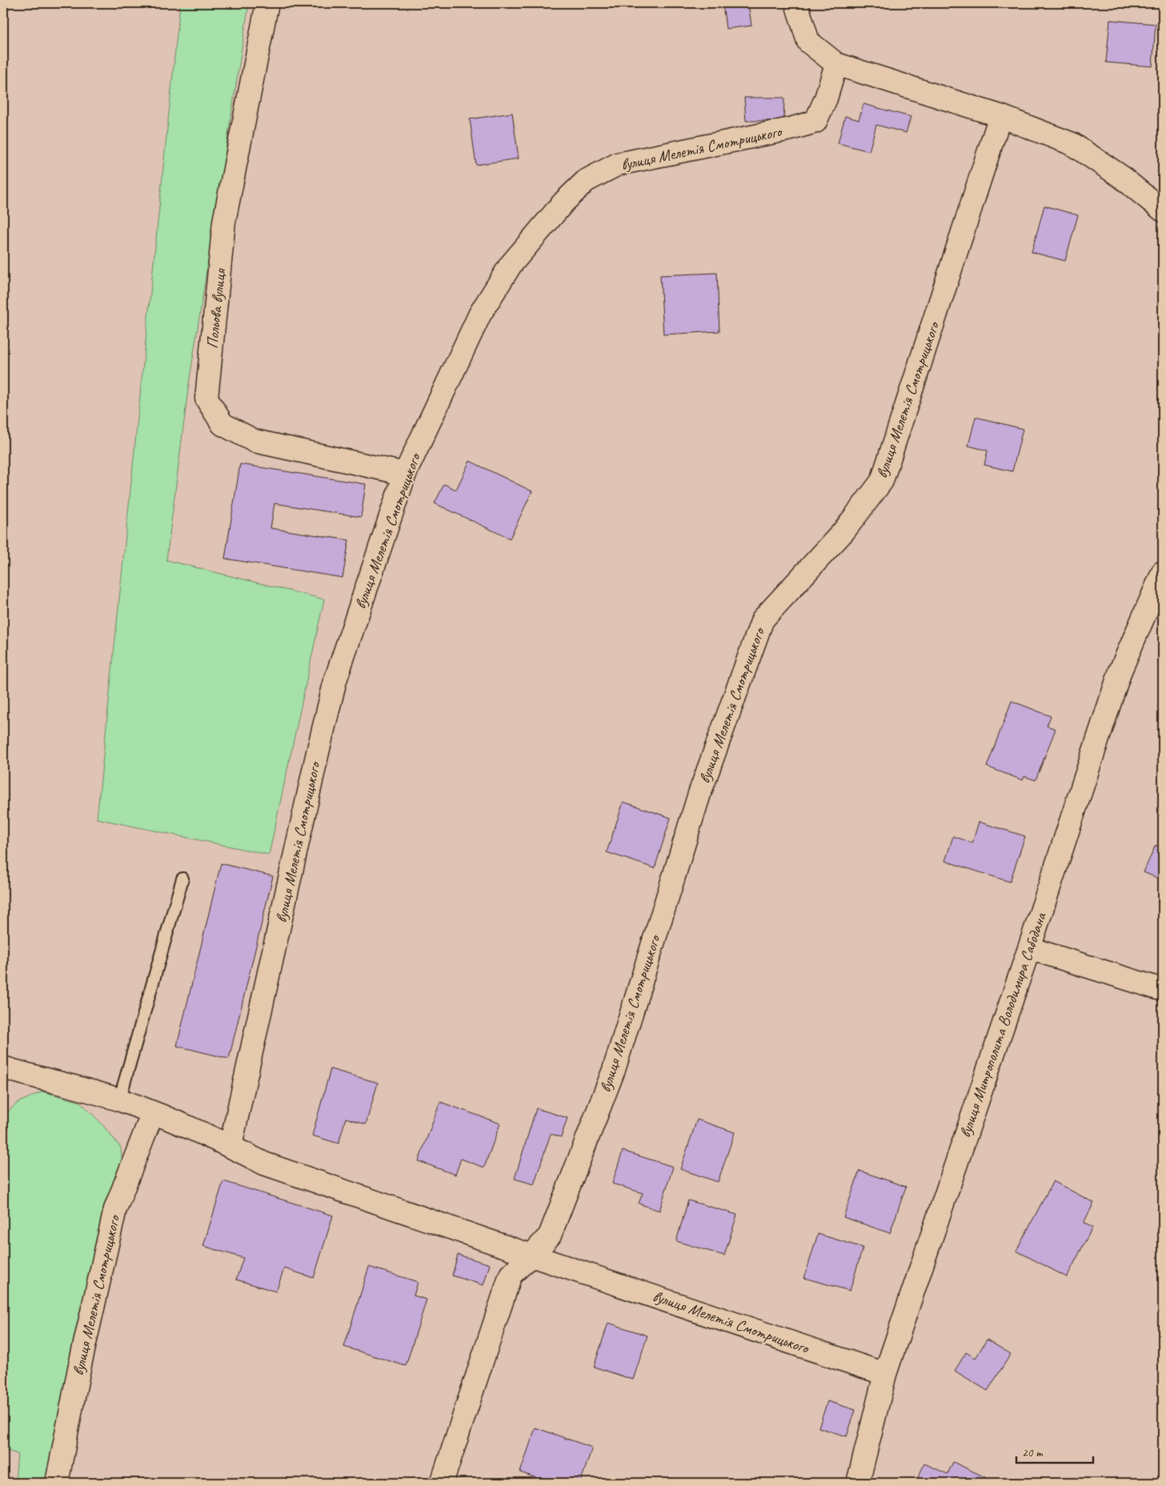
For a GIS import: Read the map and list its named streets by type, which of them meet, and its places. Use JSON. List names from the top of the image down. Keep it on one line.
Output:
{"streets":{"street":["вулиця Мелетія Смотрицького","Польова вулиця","вулиця Митрополита Володимира Сабодана"]},"crossings":[["вулиця Мелетія Смотрицького","Польова вулиця"],["вулиця Мелетія Смотрицького","вулиця Митрополита Володимира Сабодана"]],"scale_bar":"20 m"}
